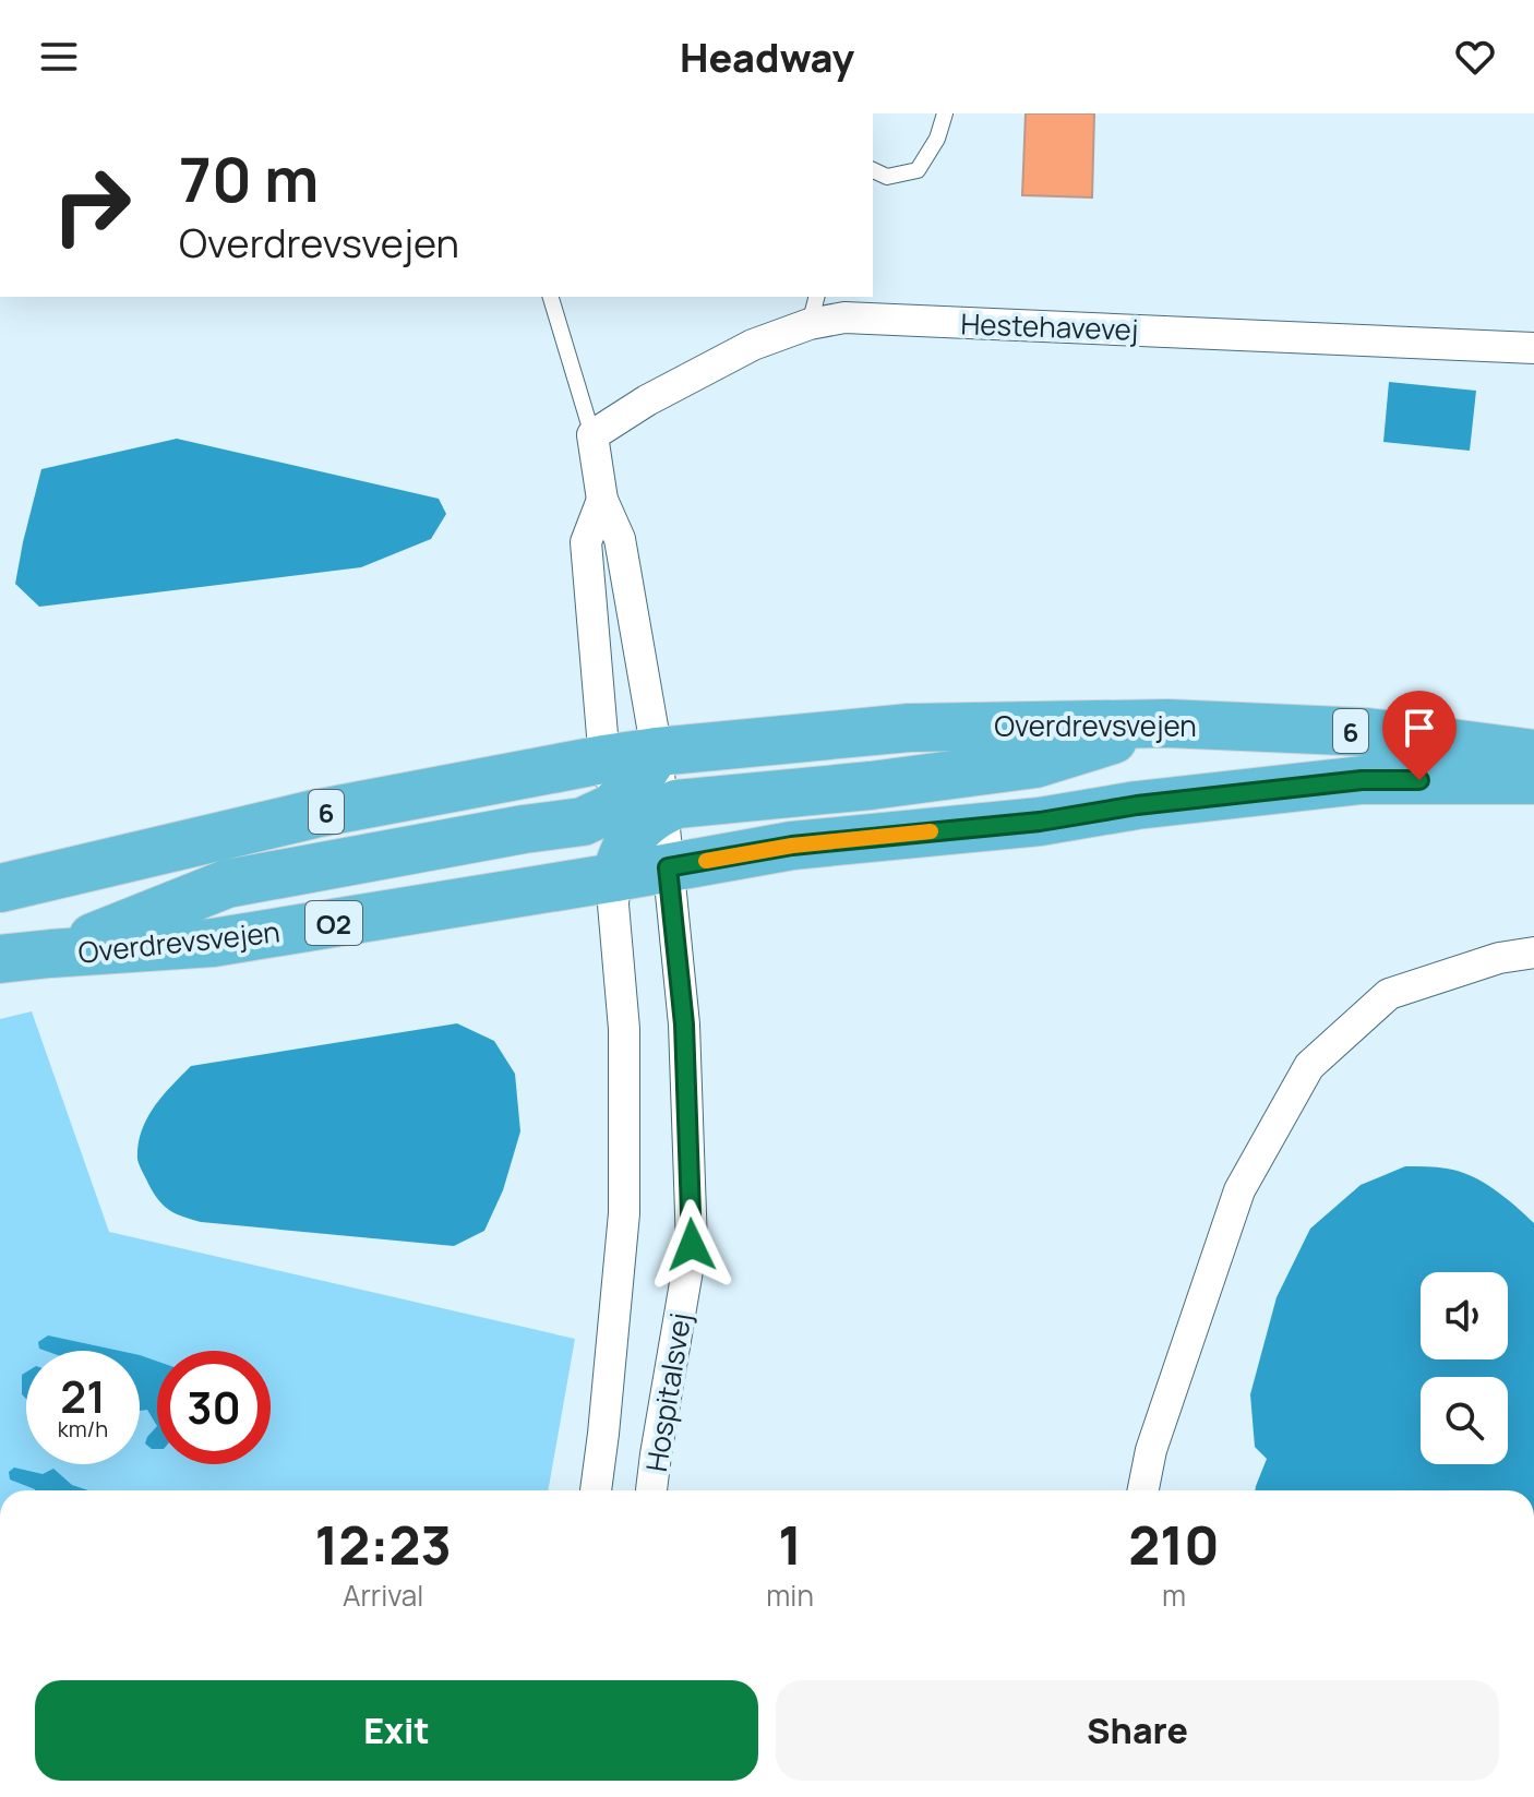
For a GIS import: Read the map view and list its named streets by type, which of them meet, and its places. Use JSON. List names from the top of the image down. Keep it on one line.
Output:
{"streets":{"main road":["Overdrevsvejen","6","O2"],"street":["Hestehavevej","Hospitalsvej"]},"crossings":[["Overdrevsvejen","Hospitalsvej"]],"page":{"header":"Headway","turn":["70 m","Overdrevsvejen"],"speed":"21 km/h","limit":"30","eta":["12:23","Arrival","1","min","210","m"],"buttons":["Exit","Share"]}}
